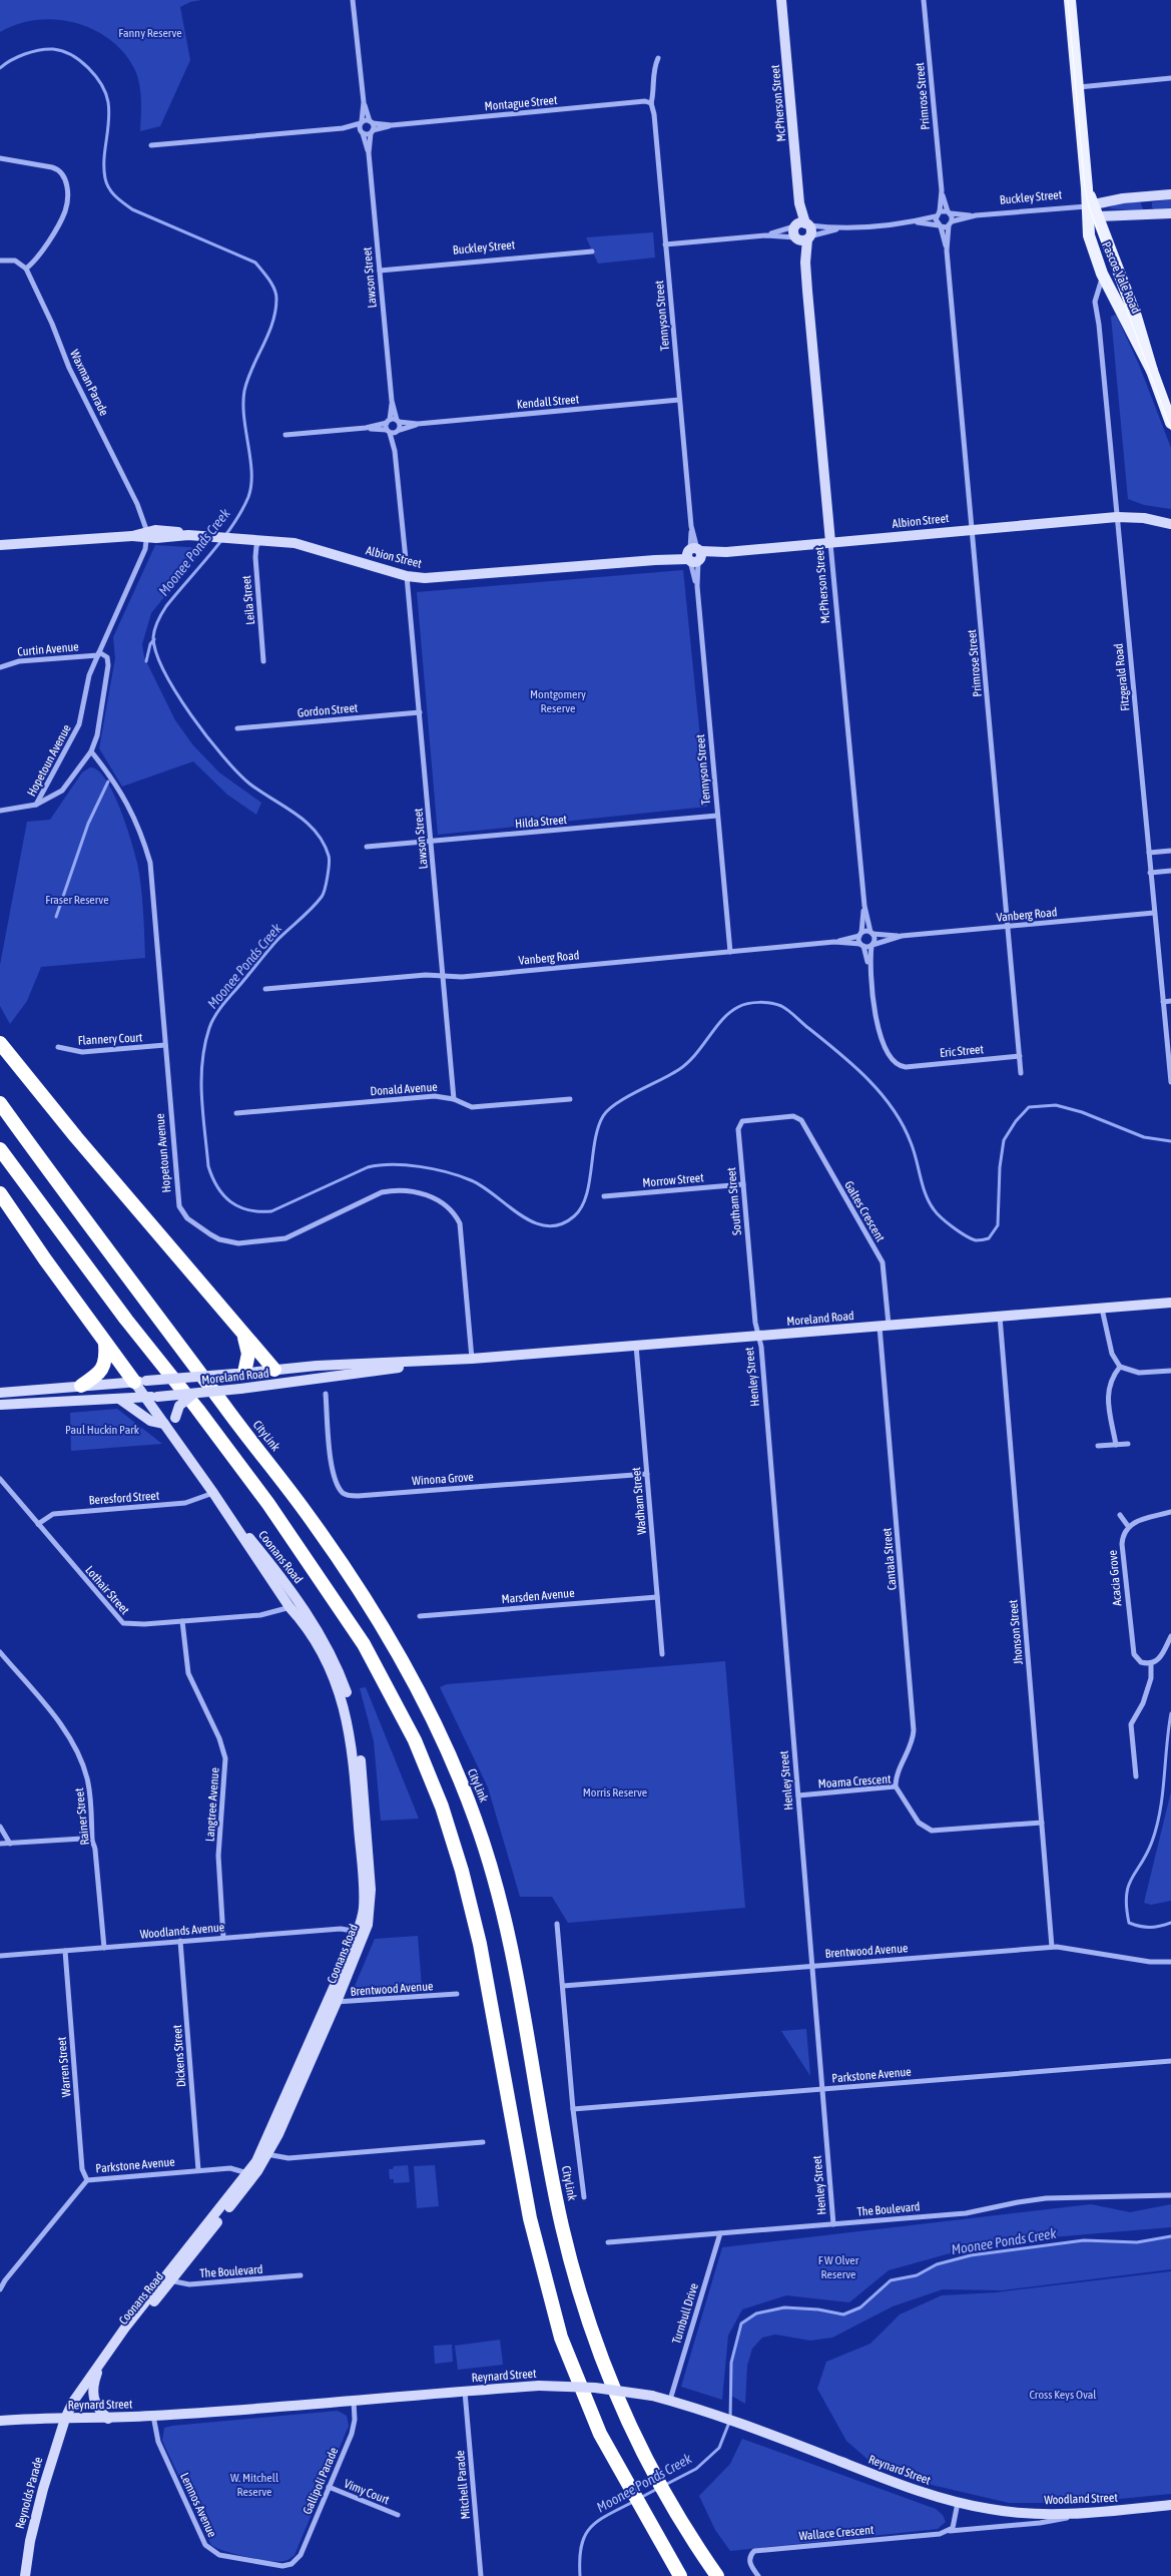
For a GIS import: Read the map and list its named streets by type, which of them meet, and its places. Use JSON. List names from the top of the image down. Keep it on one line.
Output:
{"streets":{"highway":["CityLink"],"main road":["Pascoe Vale Road"],"street":["Primrose Street","Montague Street","McPherson Street","Buckley Street","Lawson Street","Tennyson Street","Waxman Parade","Kendall Street","Albion Street","Leila Street","Curtin Avenue","Fitzgerald Road","Gordon Street","Hopetoun Avenue","Hilda Street","Vanberg Road","Flannery Court","Eric Street","Donald Avenue","Morrow Street","Southam Street","Galtes Crescent","Moreland Road","Henley Street","Winona Grove","Beresford Street","Wadham Street","Coonans Road","Cantala Street","Acacia Grove","Lothair Street","Marsden Avenue","Jhonson Street","Moama Crescent","Langtree Avenue","Rainer Street","Woodlands Avenue","Brentwood Avenue","Dickens Street","Warren Street","Parkstone Avenue","The Boulevard","Turnbull Drive","Reynard Street","Gallipoli Parade","Mitchell Parade","Vimy Court","Reynolds Parade","Woodland Street","Lemnos Avenue","Wallace Crescent"]},"crossings":[["Primrose Street","Buckley Street"],["Primrose Street","Albion Street"],["Primrose Street","Vanberg Road"],["Primrose Street","Eric Street"],["Montague Street","Lawson Street"],["Montague Street","Tennyson Street"],["McPherson Street","Albion Street"],["McPherson Street","Vanberg Road"],["Buckley Street","Lawson Street"],["Buckley Street","Pascoe Vale Road"],["Lawson Street","Kendall Street"],["Lawson Street","Albion Street"],["Lawson Street","Gordon Street"],["Lawson Street","Hilda Street"],["Lawson Street","Vanberg Road"],["Lawson Street","Donald Avenue"],["Pascoe Vale Road","Fitzgerald Road"],["Tennyson Street","Kendall Street"],["Tennyson Street","Albion Street"],["Tennyson Street","Hilda Street"],["Tennyson Street","Vanberg Road"],["Waxman Parade","Albion Street"],["Waxman Parade","Hopetoun Avenue"],["Albion Street","Leila Street"],["Albion Street","Fitzgerald Road"],["Albion Street","Hopetoun Avenue"],["Curtin Avenue","Hopetoun Avenue"],["Fitzgerald Road","Vanberg Road"],["Hopetoun Avenue","Flannery Court"],["Hopetoun Avenue","Moreland Road"],["Morrow Street","Southam Street"],["Southam Street","Galtes Crescent"],["Southam Street","Moreland Road"],["Southam Street","Henley Street"],["Galtes Crescent","Moreland Road"],["Galtes Crescent","Cantala Street"],["Moreland Road","Henley Street"],["Moreland Road","Wadham Street"],["Moreland Road","Coonans Road"],["Moreland Road","Cantala Street"],["Moreland Road","Jhonson Street"],["Henley Street","Moama Crescent"],["Henley Street","Brentwood Avenue"],["Henley Street","Parkstone Avenue"],["Henley Street","The Boulevard"],["Winona Grove","Wadham Street"],["Beresford Street","Coonans Road"],["Beresford Street","Lothair Street"],["Wadham Street","Marsden Avenue"],["Coonans Road","Lothair Street"],["Coonans Road","Woodlands Avenue"],["Coonans Road","Brentwood Avenue"],["Coonans Road","Parkstone Avenue"],["Coonans Road","The Boulevard"],["Coonans Road","Reynard Street"],["Coonans Road","Reynolds Parade"],["Cantala Street","Moama Crescent"],["Lothair Street","Langtree Avenue"],["Jhonson Street","Moama Crescent"],["Jhonson Street","Brentwood Avenue"],["Langtree Avenue","Woodlands Avenue"],["Rainer Street","Woodlands Avenue"],["Woodlands Avenue","Dickens Street"],["Woodlands Avenue","Warren Street"],["Dickens Street","Parkstone Avenue"],["Warren Street","Parkstone Avenue"],["The Boulevard","Turnbull Drive"],["Turnbull Drive","Reynard Street"],["Reynard Street","Gallipoli Parade"],["Reynard Street","Mitchell Parade"],["Reynard Street","Reynolds Parade"],["Reynard Street","Woodland Street"],["Reynard Street","Lemnos Avenue"],["Gallipoli Parade","Vimy Court"],["Gallipoli Parade","Lemnos Avenue"],["Woodland Street","Wallace Crescent"]],"water":["Moonee Ponds Creek"],"parks":["Fanny Reserve","Montgomery Reserve","Fraser Reserve","Paul Huckin Park","Morris Reserve","F W Olver Reserve","Cross Keys Oval","W. Mitchell Reserve"]}
